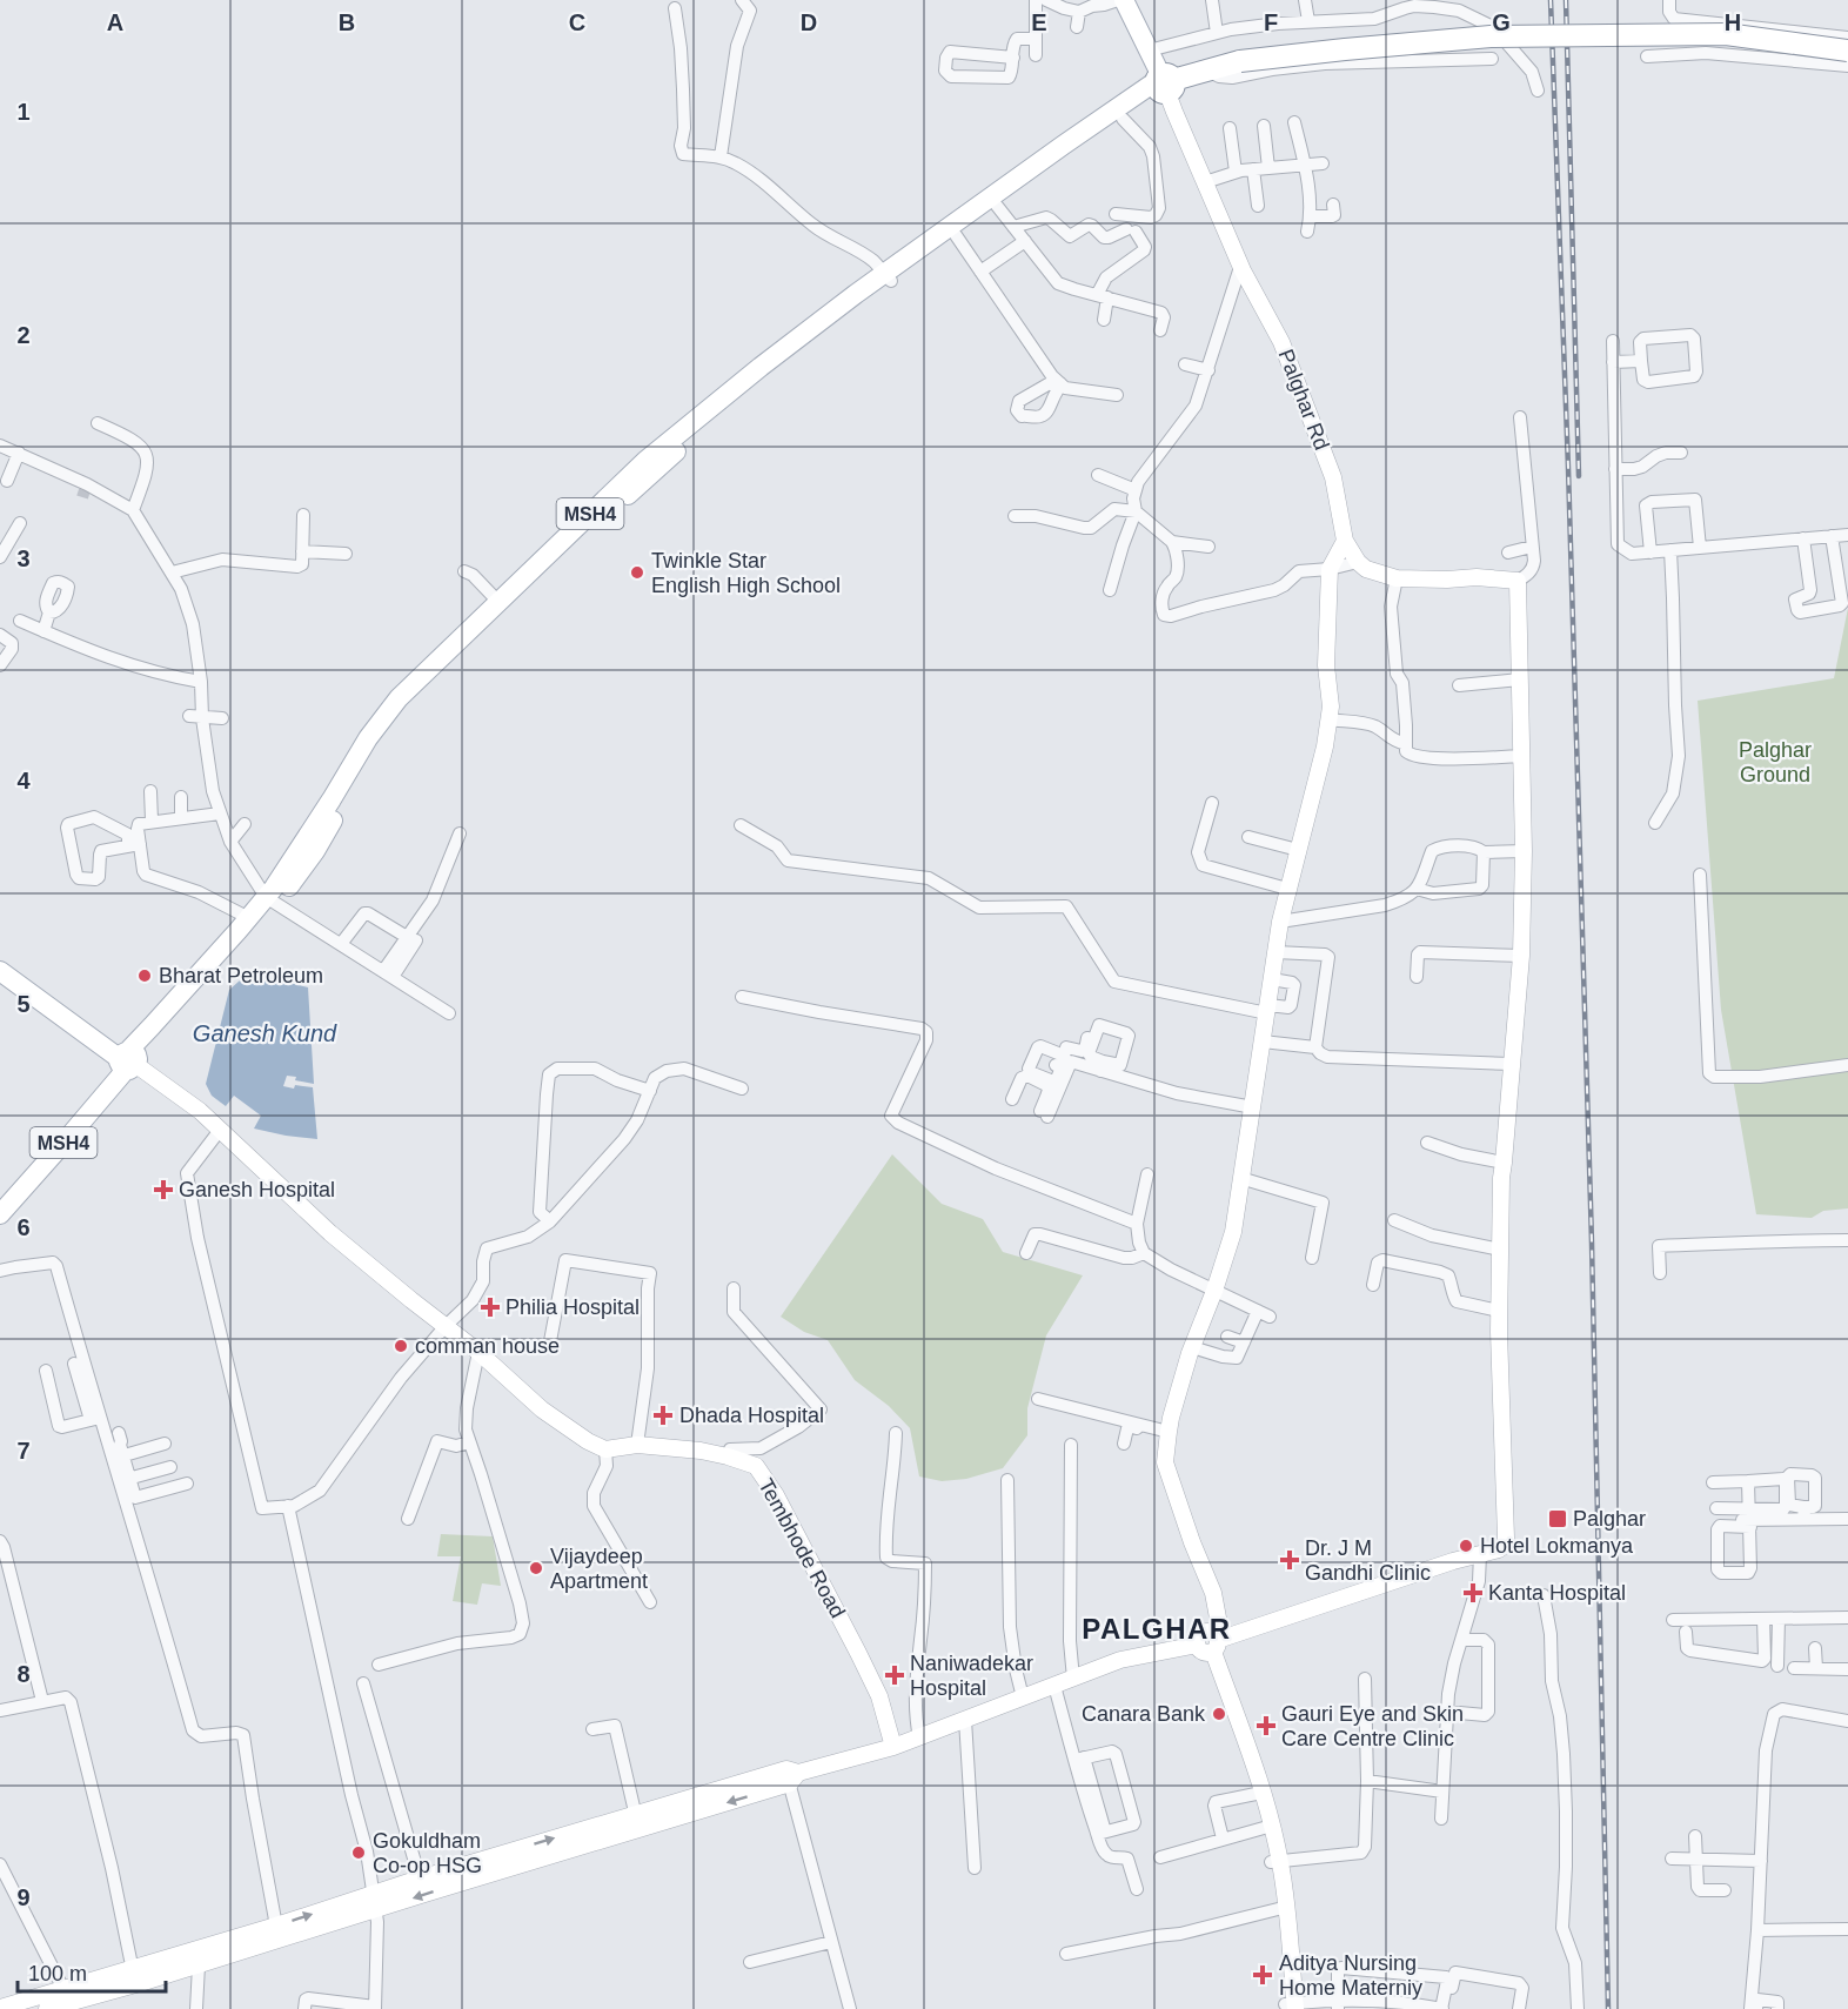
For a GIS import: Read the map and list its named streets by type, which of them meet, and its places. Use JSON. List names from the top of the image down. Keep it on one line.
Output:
{"streets":{"main road":["Palghar Rd","MSH4","Tembhode Road"]},"crossings":[["Palghar Rd","MSH4"]],"districts":["PALGHAR"],"water":["Ganesh Kund"],"parks":["Palghar Ground"],"places":{"other":["Twinkle Star English High School","Bharat Petroleum","comman house","Hotel Lokmanya","Vijaydeep Apartment","Canara Bank","Gokuldham Co-op HSG"],"health":["Ganesh Hospital","Philia Hospital","Dhada Hospital","Dr. J M Gandhi Clinic","Kanta Hospital","Naniwadekar Hospital","Gauri Eye and Skin Care Centre Clinic","Aditya Nursing Home Materniy"],"transit":["Palghar"]},"scale_bar":"100 m","grid":{"columns":["A","B","C","D","E","F","G","H"],"rows":["1","2","3","4","5","6","7","8","9"]}}
